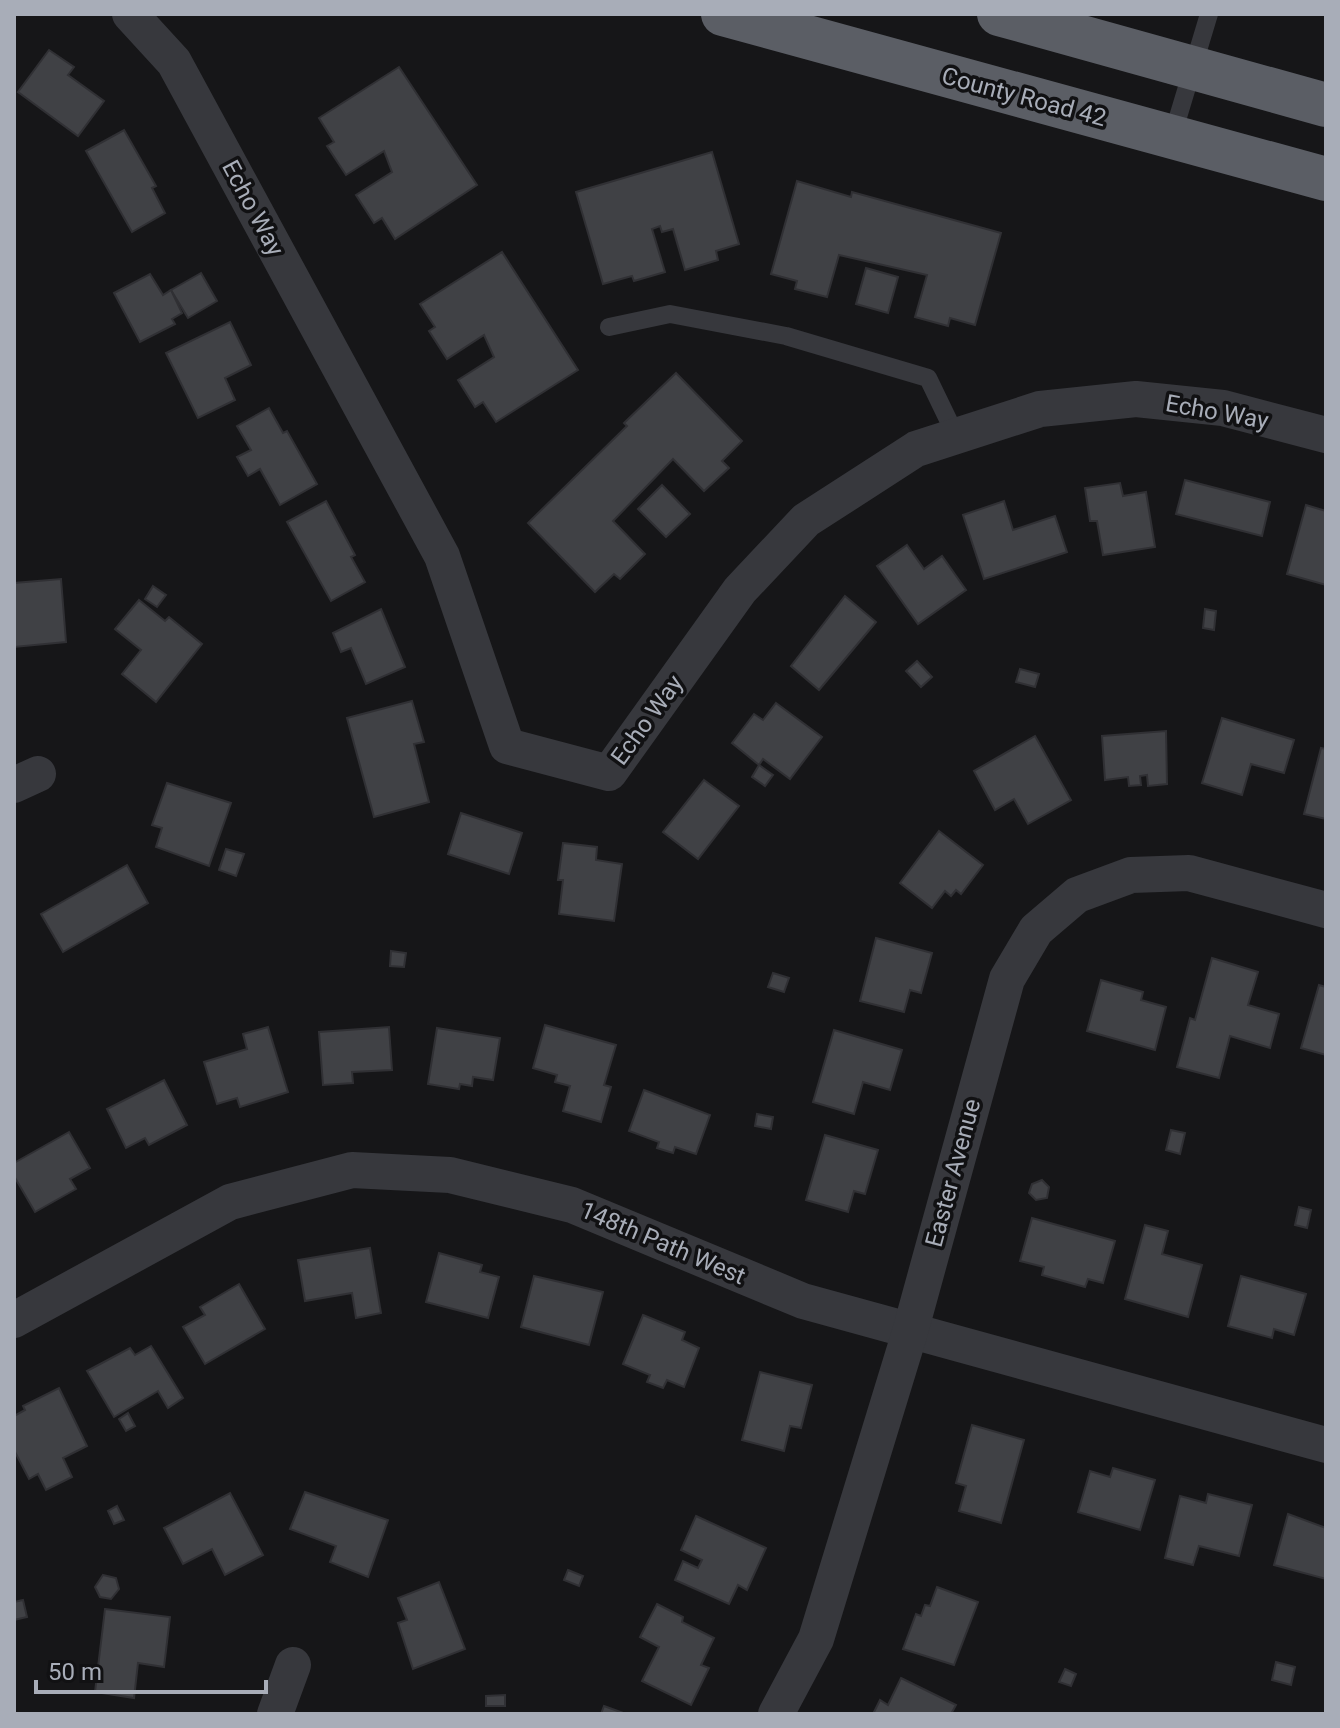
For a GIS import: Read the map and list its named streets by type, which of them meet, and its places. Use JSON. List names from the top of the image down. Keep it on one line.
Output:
{"streets":{"highway":["County Road 42"],"street":["Echo Way","Easter Avenue","148th Path West"]},"crossings":[["Easter Avenue","148th Path West"]],"scale_bar":"50 m"}
